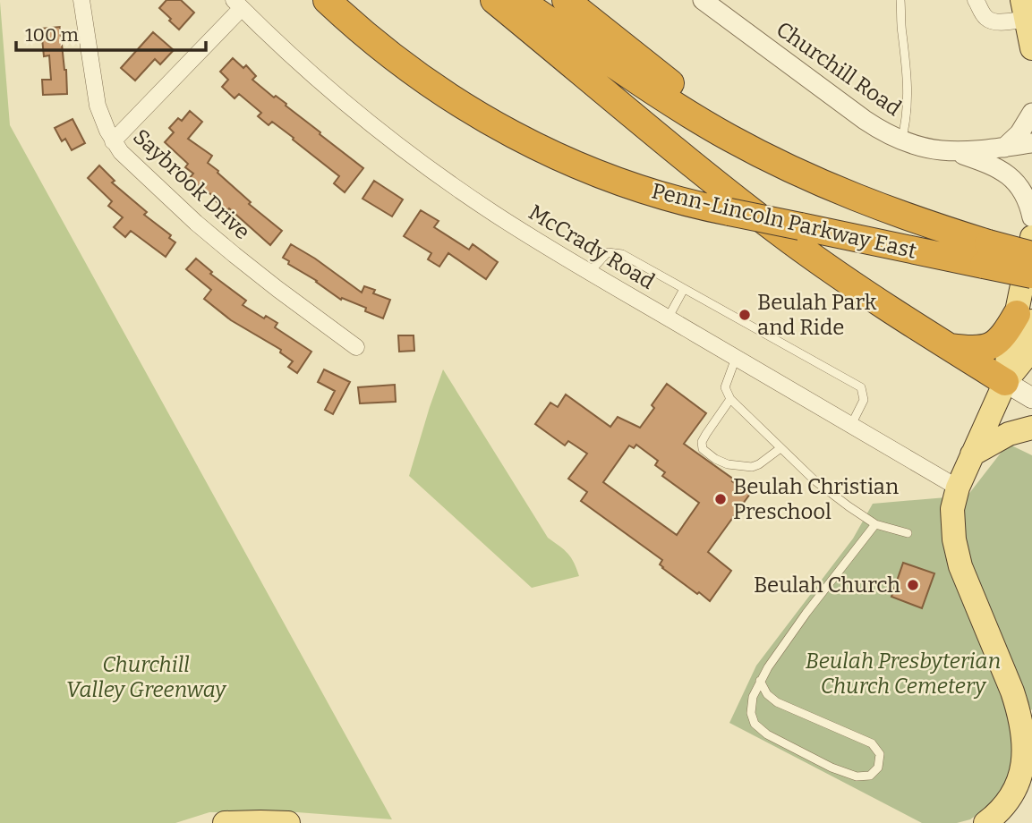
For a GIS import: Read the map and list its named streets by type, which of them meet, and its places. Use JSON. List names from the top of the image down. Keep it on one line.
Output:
{"streets":{"highway":["Penn-Lincoln Parkway East"],"street":["Churchill Road","Saybrook Drive","McCrady Road"]},"parks":["Beulah Presbyterian Church Cemetery","Churchill Valley Greenway"],"places":["Beulah Park and Ride","Beulah Christian Preschool","Beulah Church"],"scale_bar":"100 m"}
